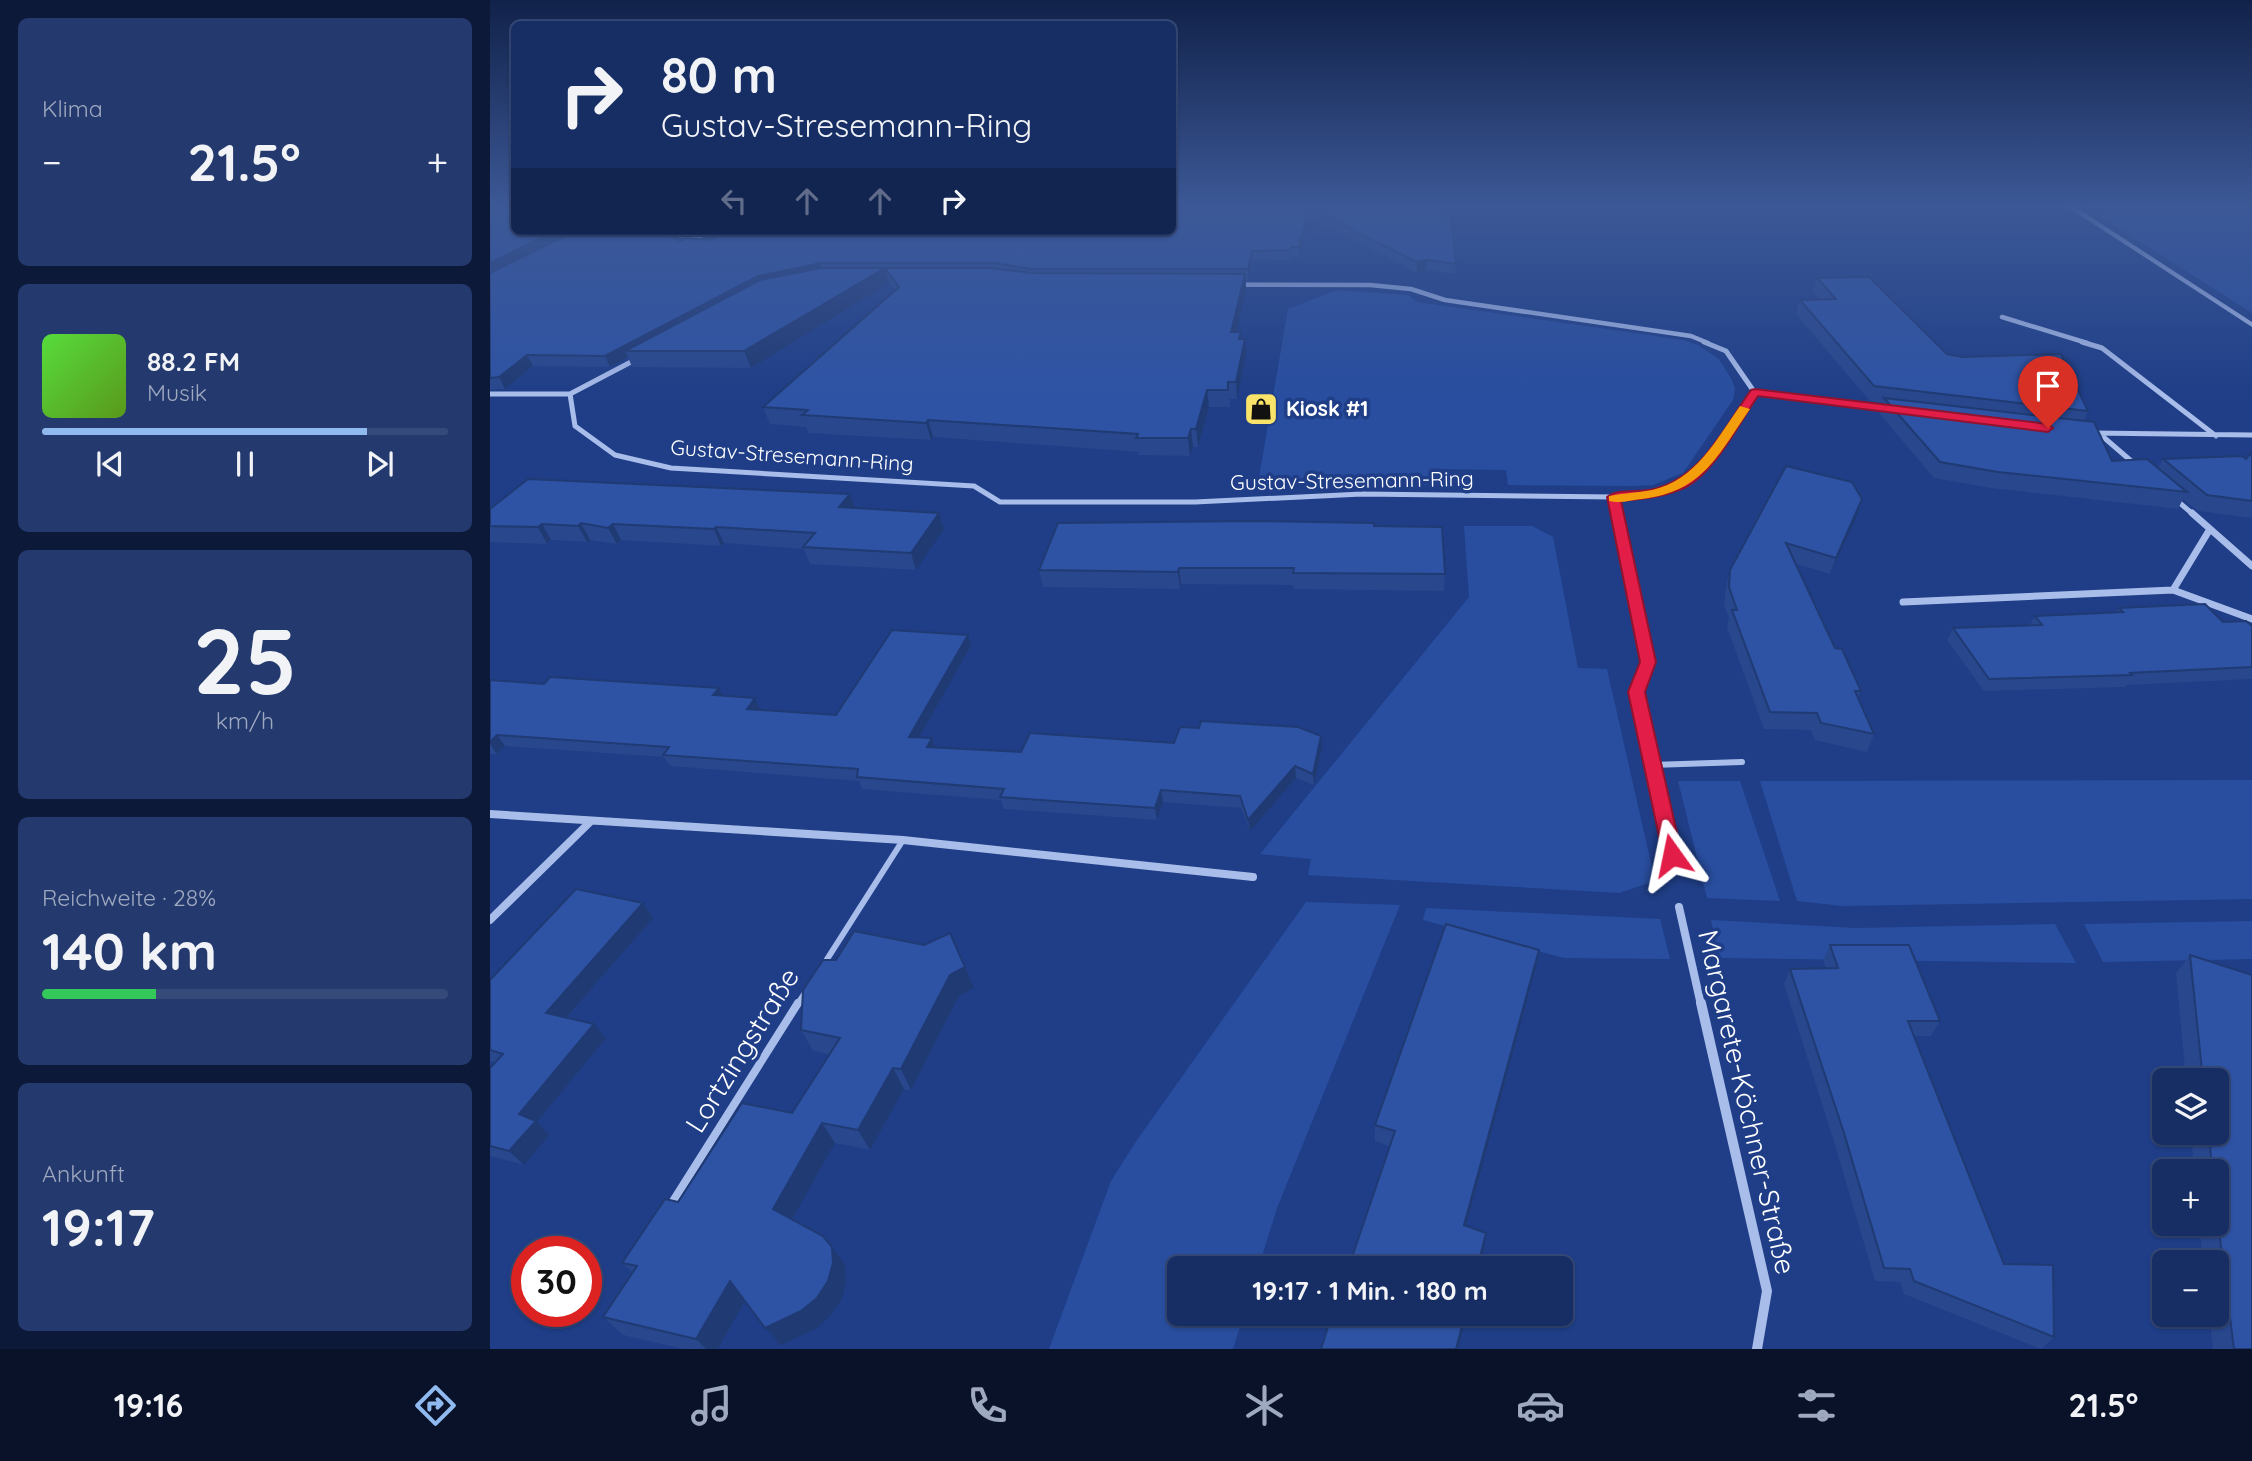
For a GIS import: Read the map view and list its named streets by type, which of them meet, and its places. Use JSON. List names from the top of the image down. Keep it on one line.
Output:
{"streets":{"street":["Gustav-Stresemann-Ring","Margarete-Köchner-Straße"],"lane":["Lortzingstraße"]},"places":{"shop":["Kiosk #1"]},"page":{"tile":["Klima",["25","km/h"],["Reichweite · 28%","140 km"],["Ankunft","19:17"]],"turn":["80 m","Gustav-Stresemann-Ring"],"heat":["−","21.5°","+"],"song":["88.2 FM","Musik"],"map_buttons":["+","−"],"limit":"30","trip":"19:17 · 1 Min. · 180 m","tabs":["19:16","21.5°"]}}
